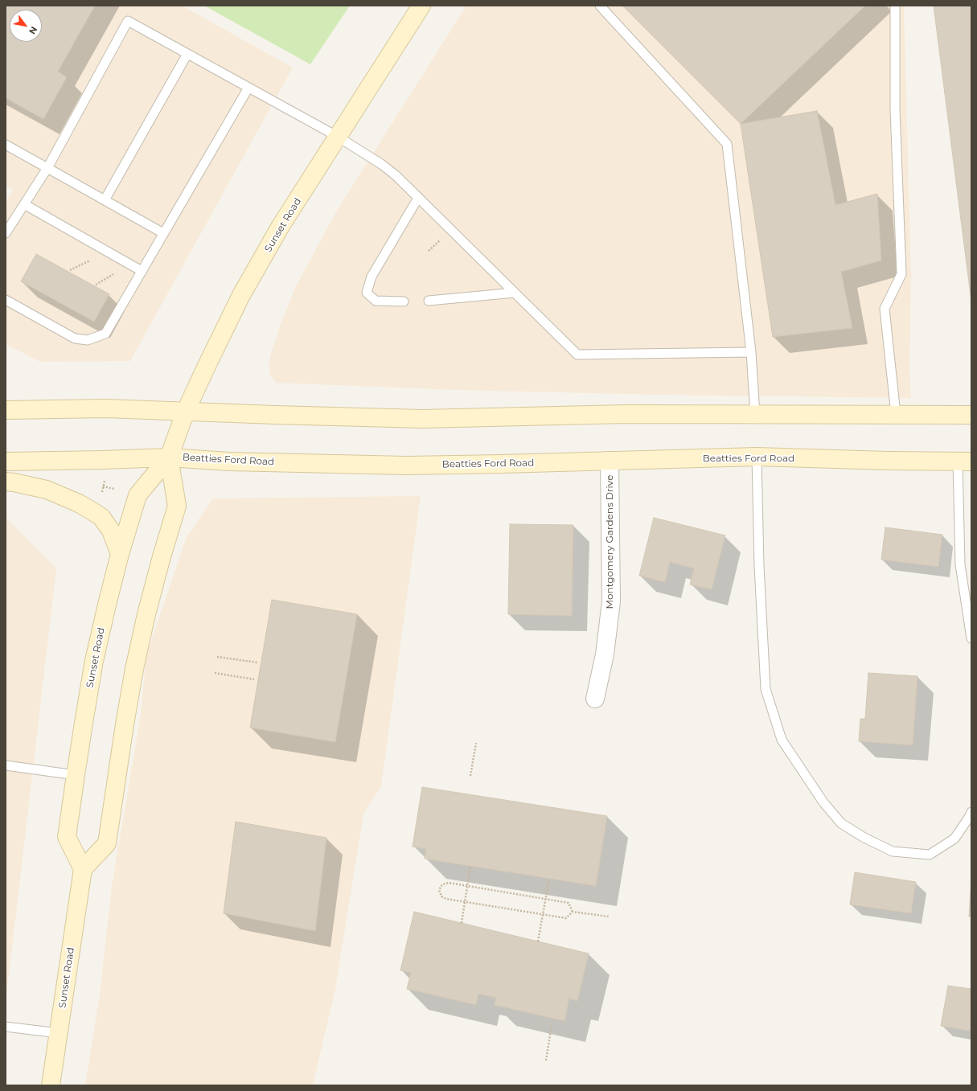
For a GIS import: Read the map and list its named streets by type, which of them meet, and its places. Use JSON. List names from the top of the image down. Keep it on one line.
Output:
{"streets":{"main road":["Sunset Road","Beatties Ford Road"],"street":["Montgomery Gardens Drive"]},"crossings":[["Sunset Road","Beatties Ford Road"],["Beatties Ford Road","Montgomery Gardens Drive"]],"north":"bottom right"}
